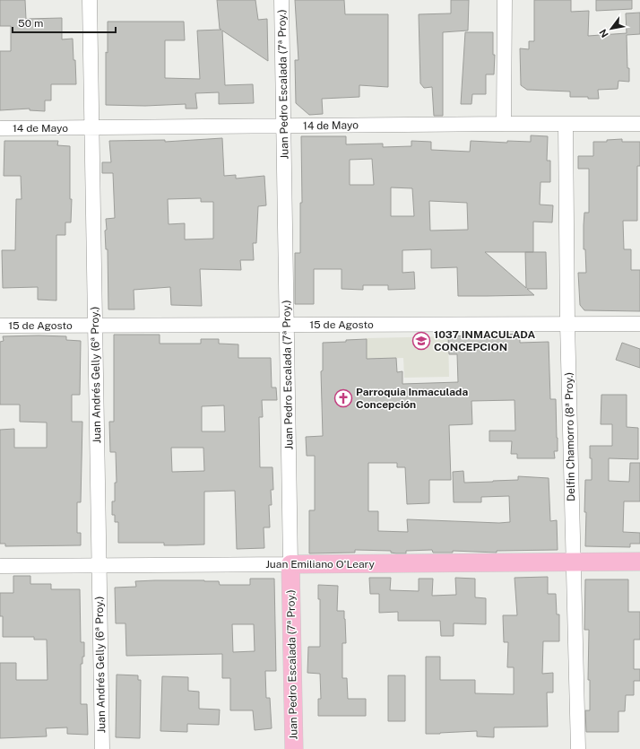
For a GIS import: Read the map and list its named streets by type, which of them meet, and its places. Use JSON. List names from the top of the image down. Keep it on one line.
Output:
{"streets":{"main road":["Juan Pedro Escalada (7ª Proy.)","Juan Emiliano O'Leary"],"street":["14 de Mayo","15 de Agosto","Juan Andrés Gelly (6ª Proy.)","Delfin Chamorro (8ª Proy.)"]},"crossings":[["Juan Pedro Escalada (7ª Proy.)","14 de Mayo"],["Juan Pedro Escalada (7ª Proy.)","15 de Agosto"],["Juan Pedro Escalada (7ª Proy.)","Juan Emiliano O'Leary"],["14 de Mayo","Juan Andrés Gelly (6ª Proy.)"],["14 de Mayo","Delfin Chamorro (8ª Proy.)"],["15 de Agosto","Juan Andrés Gelly (6ª Proy.)"],["15 de Agosto","Delfin Chamorro (8ª Proy.)"],["Juan Andrés Gelly (6ª Proy.)","Juan Emiliano O'Leary"],["Delfin Chamorro (8ª Proy.)","Juan Emiliano O'Leary"]],"places":{"school or university":["1037 INMACULADA CONCEPCION"],"church":["Parroquia Inmaculada Concepción"]},"scale_bar":"50 m","north":"bottom left"}
